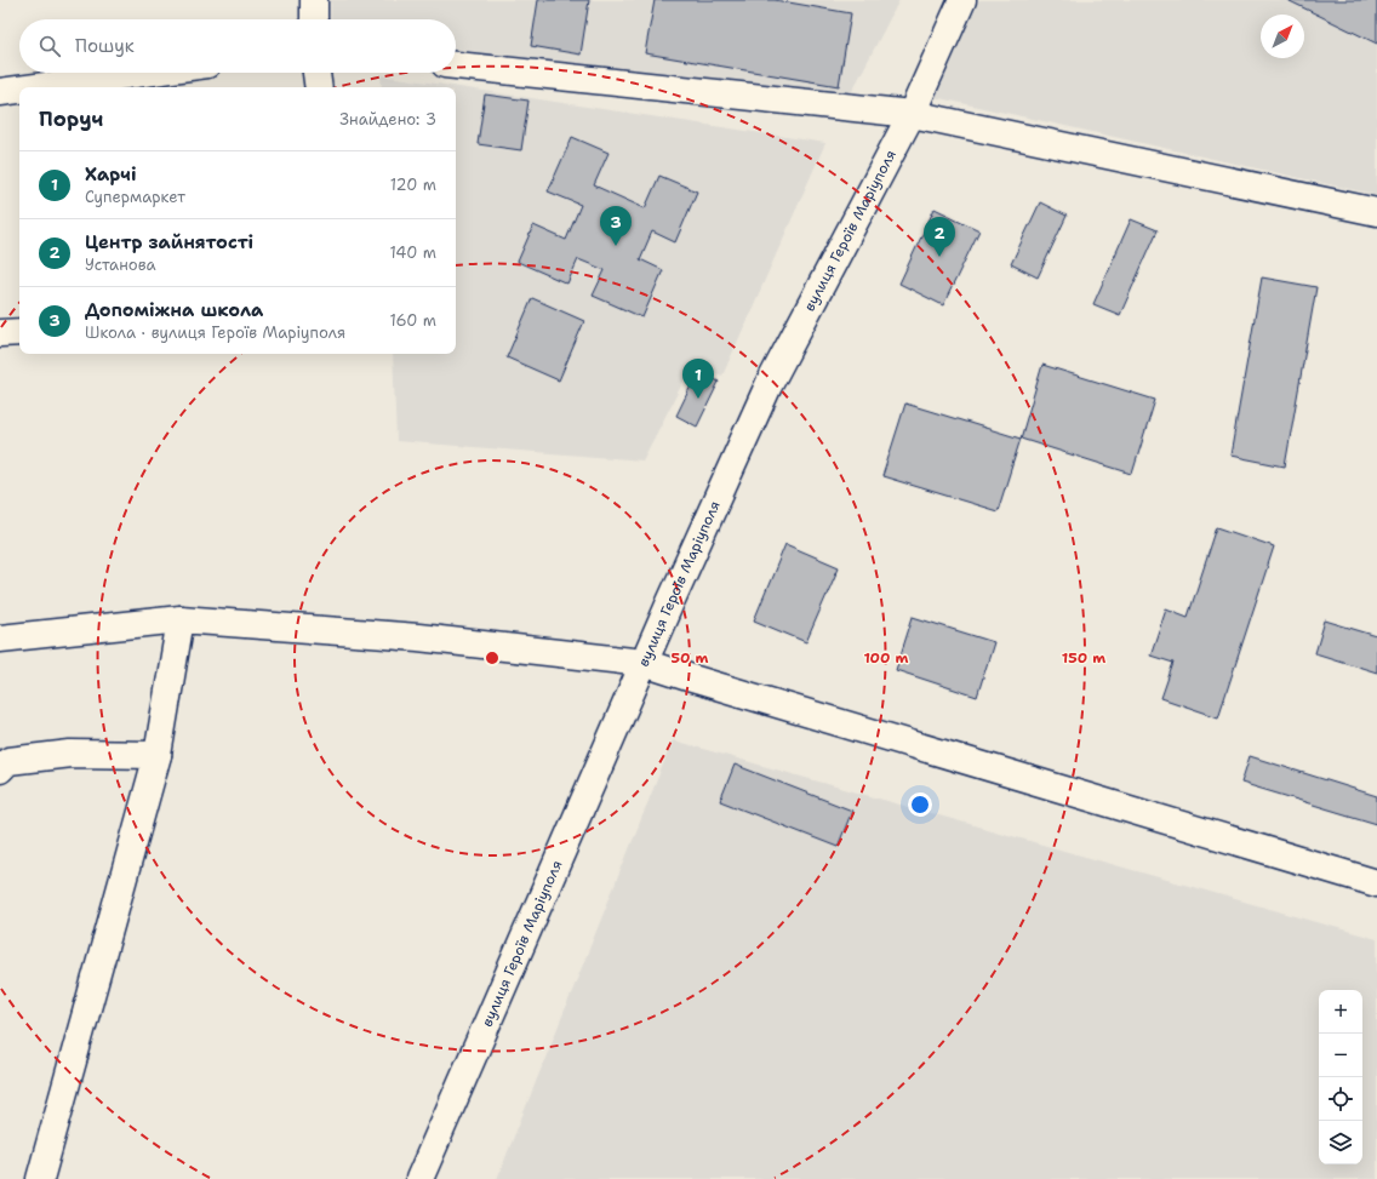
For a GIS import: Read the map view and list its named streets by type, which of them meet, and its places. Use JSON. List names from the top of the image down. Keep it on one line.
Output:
{"streets":{"street":["вулиця Героїв Маріуполя"]},"north":"top right","page":{"search":"Пошук","heading":["Поруч","Знайдено: 3"],"list":[{"mark":"1","name":"Харчі","note":"Супермаркет","value":"120 m"},{"mark":"2","name":"Центр зайнятості","note":"Установа","value":"140 m"},{"mark":"3","name":"Допомiжна школа","note":"Школа · вулиця Героїв Маріуполя","value":"160 m"}],"pins":["3","2","1"],"map_buttons":["+","−"]},"rings":["50 m","100 m","150 m"]}
